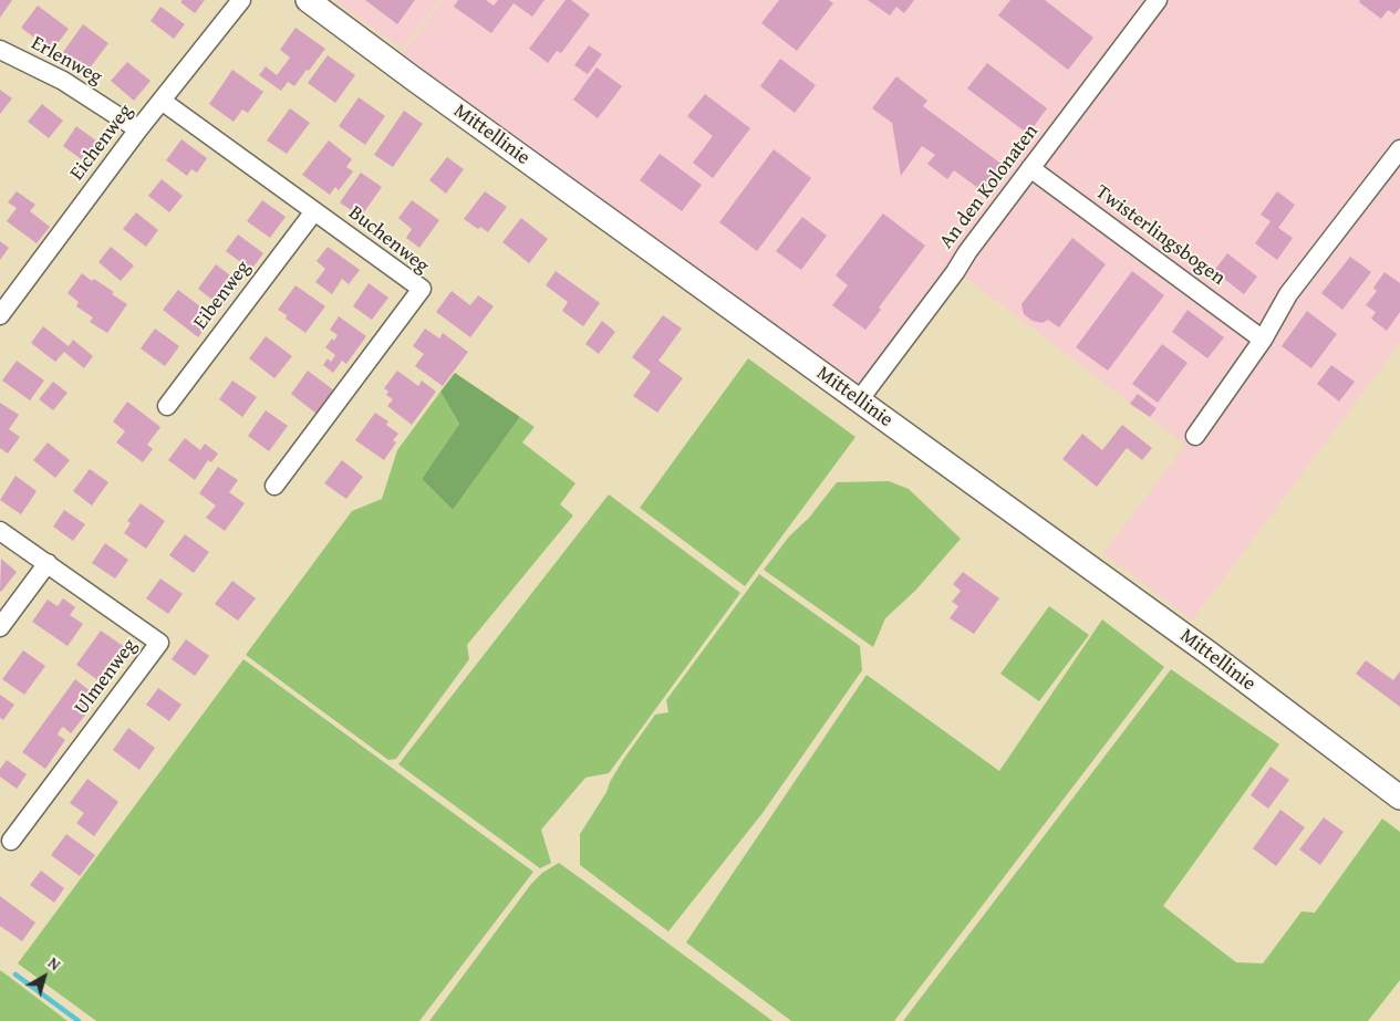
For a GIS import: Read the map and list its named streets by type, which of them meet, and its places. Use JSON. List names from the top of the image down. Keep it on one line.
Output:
{"streets":{"street":["Erlenweg","Mittellinie","Eichenweg","An den Kolonaten","Twisterlingsbogen","Buchenweg","Eibenweg","Ulmenweg"]},"crossings":[["Erlenweg","Eichenweg"],["Mittellinie","An den Kolonaten"],["Eichenweg","Buchenweg"],["An den Kolonaten","Twisterlingsbogen"],["Buchenweg","Eibenweg"]],"north":"top right"}
